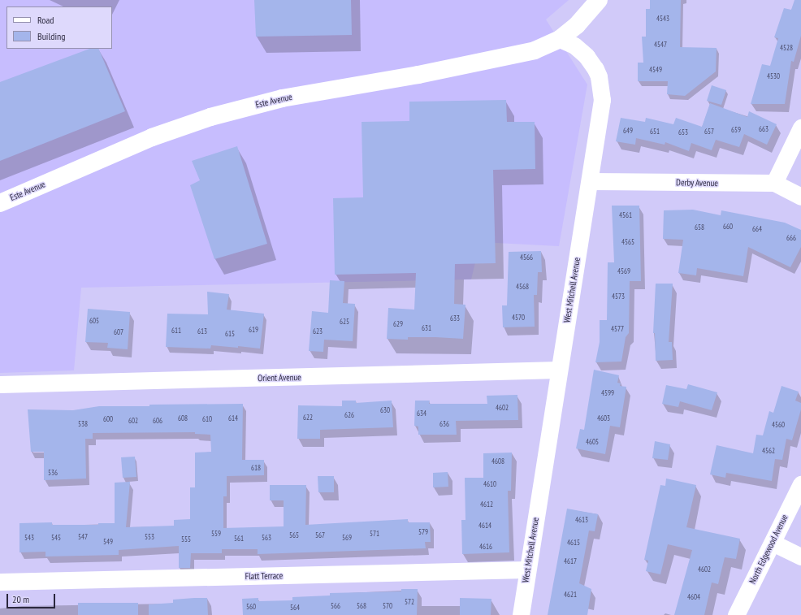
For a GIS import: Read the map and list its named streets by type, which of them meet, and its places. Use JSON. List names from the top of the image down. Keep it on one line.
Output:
{"streets":{"street":["Este Avenue","Derby Avenue","West Mitchell Avenue","Orient Avenue","North Edgewood Avenue","Flatt Terrace"]},"crossings":[["Este Avenue","West Mitchell Avenue"],["Derby Avenue","West Mitchell Avenue"],["West Mitchell Avenue","Orient Avenue"],["West Mitchell Avenue","Flatt Terrace"]],"house_numbers":["4543","4547","4528","4549","4530","663","659","649","651","657","653","4561","660","658","664","666","4565","4566","4569","4568","4573","4570","633","605","625","629","631","4577","619","611","613","623","607","615","4599","4602","630","634","626","622","608","614","4603","600","610","602","606","538","636","4560","4605","4562","4608","618","536","4610","4612","4613","4614","579","559","571","565","567","547","553","543","545","563","569","561","555","549","4615","4616","4617","4602","4621","4604","572","566","568","570","560","564"],"legend":["Road","Building"],"scale_bar":"20 m"}
